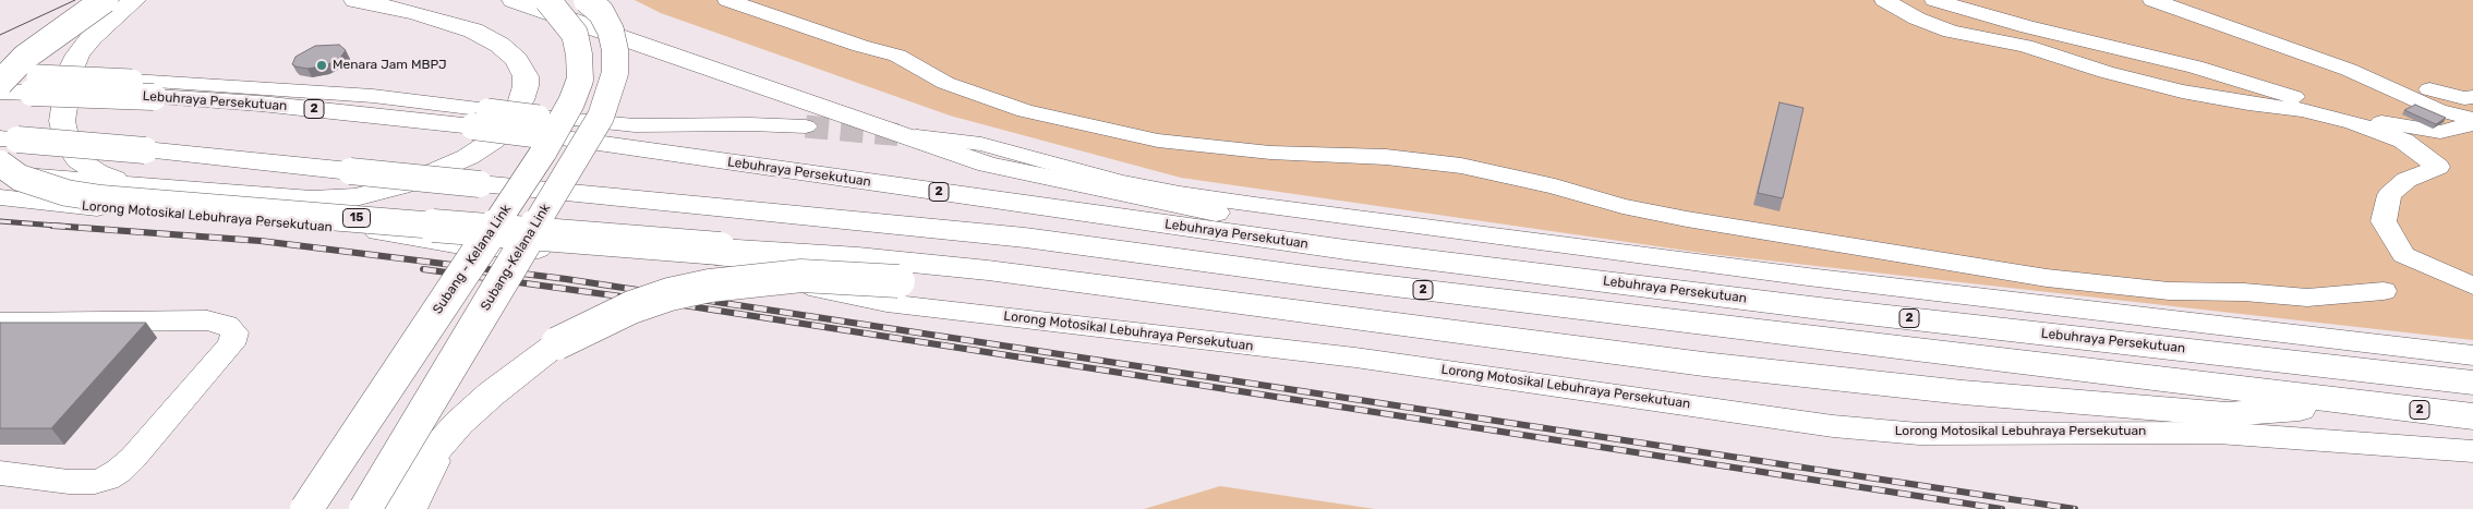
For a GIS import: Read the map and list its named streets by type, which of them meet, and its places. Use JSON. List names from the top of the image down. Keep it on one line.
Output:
{"streets":{"main road":["Lebuhraya Persekutuan","2","15","Subang-Kelana Link","Subang - Kelana Link"],"street":["Lorong Motosikal Lebuhraya Persekutuan"]},"places":["Menara Jam MBPJ"]}
